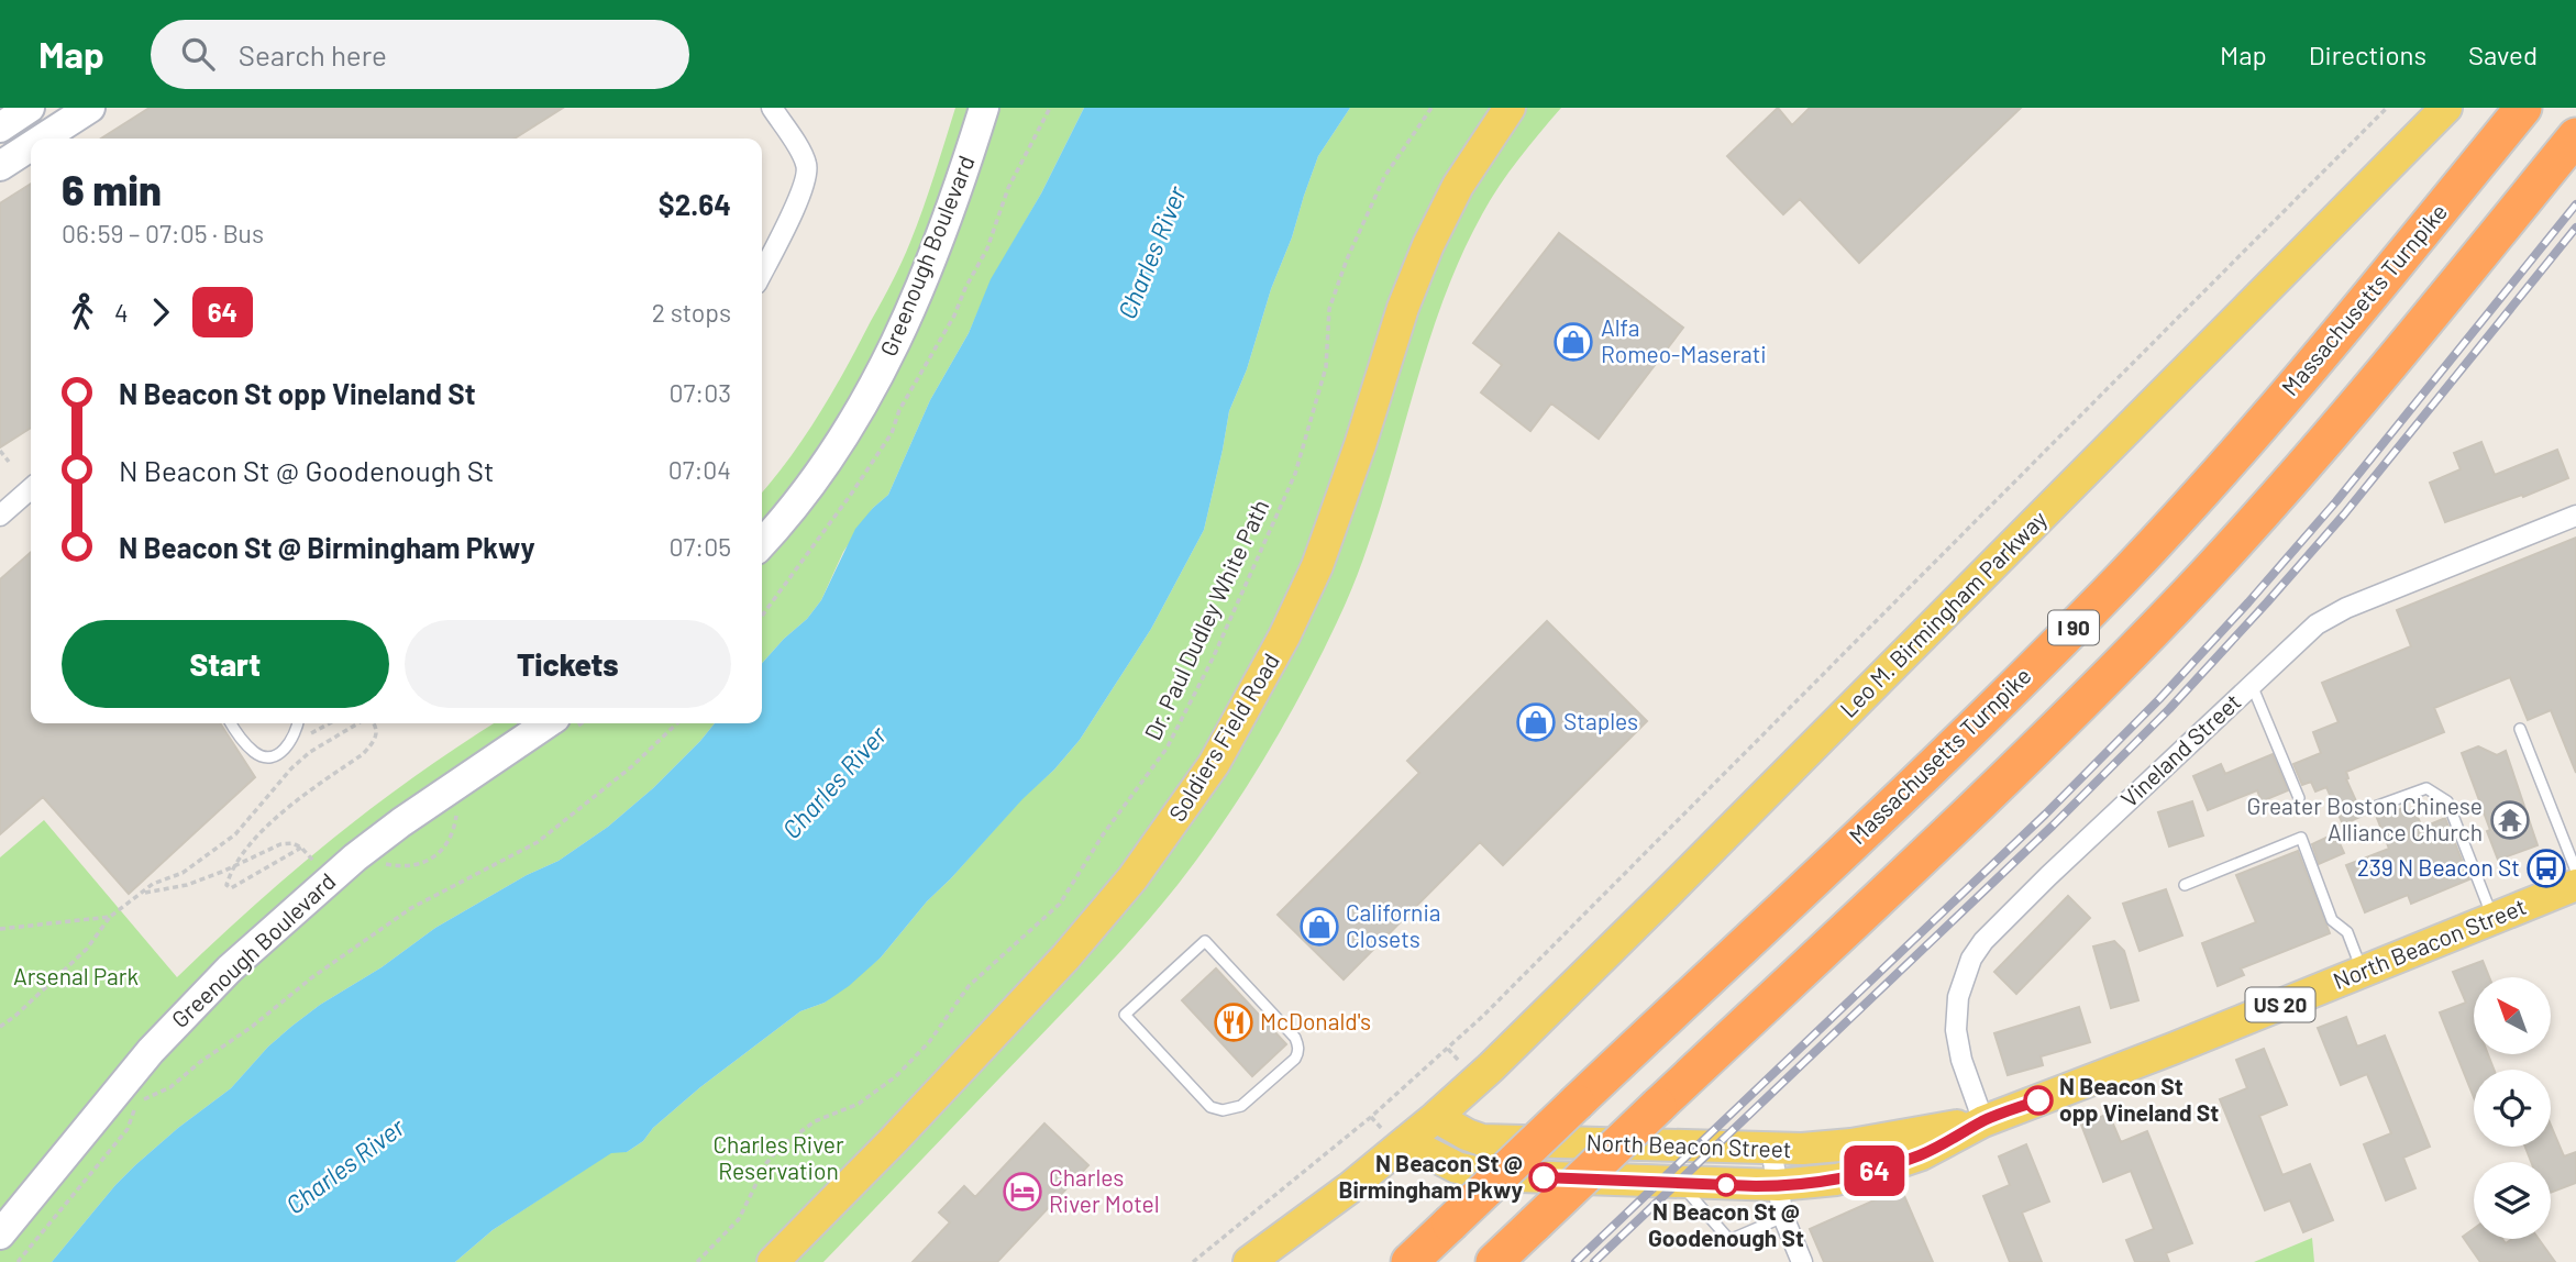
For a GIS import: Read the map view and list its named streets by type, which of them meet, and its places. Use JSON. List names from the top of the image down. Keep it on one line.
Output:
{"streets":{"highway":["Massachusetts Turnpike","I 90"],"main road":["Leo M. Birmingham Parkway","Soldiers Field Road","North Beacon Street","US 20"],"street":["Greenough Boulevard","Vineland Street"],"path":["Dr. Paul Dudley White Path"]},"crossings":[["Leo M. Birmingham Parkway","North Beacon Street"],["Vineland Street","North Beacon Street"]],"water":["Charles River"],"parks":["Arsenal Park","Charles River Reservation"],"places":{"shop":["Alfa Romeo-Maserati","Staples","California Closets"],"temple":["Greater Boston Chinese Alliance Church"],"bus stop":["239 N Beacon St"],"restaurant":["McDonald's"],"other":["N Beacon St opp Vineland St","N Beacon St @ Birmingham Pkwy","N Beacon St @ Goodenough St"],"hotel":["Charles River Motel"]},"lines":["bus line 64"],"north":"top left","page":{"header":"Map","search":"Search here","nav":["Map","Directions","Saved"],"on_map":"64","heading":["6 min","06:59 – 07:05 · Bus","$2.64"],"legs":["4","64","2 stops"],"list":[{"name":"N Beacon St opp Vineland St","value":"07:03"},{"name":"N Beacon St @ Goodenough St","value":"07:04"},{"name":"N Beacon St @ Birmingham Pkwy","value":"07:05"}],"buttons":["Start","Tickets"]}}
